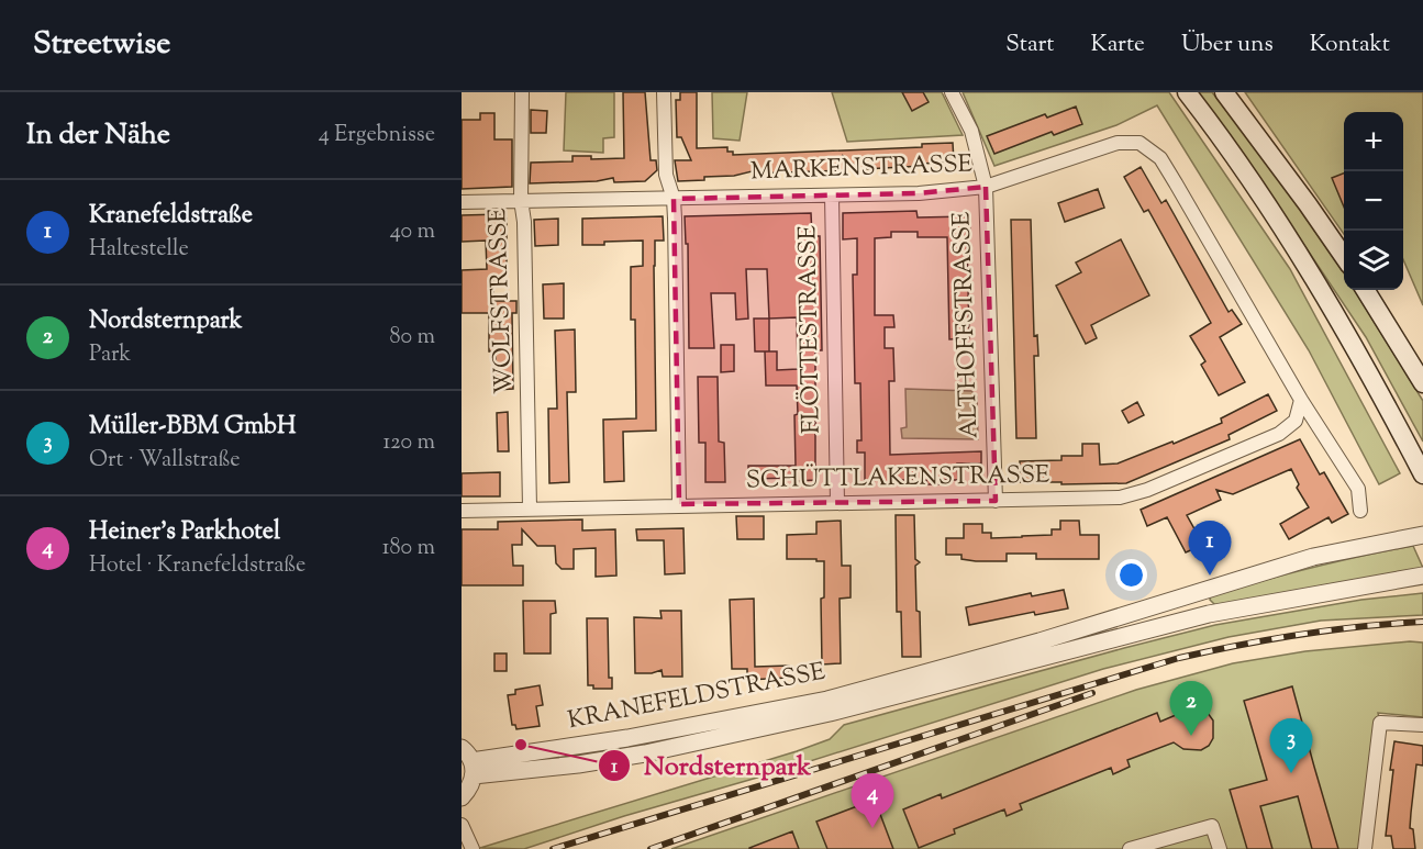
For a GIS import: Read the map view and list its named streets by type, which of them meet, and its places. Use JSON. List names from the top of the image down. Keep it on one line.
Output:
{"streets":{"street":["MARKENSTRASSE","WOLFSTRASSE","ALTHOFFSTRASSE","FLÖTTESTRASSE","SCHÜTTLAKENSTRASSE","KRANEFELDSTRASSE"]},"crossings":[["MARKENSTRASSE","WOLFSTRASSE"],["MARKENSTRASSE","ALTHOFFSTRASSE"],["MARKENSTRASSE","FLÖTTESTRASSE"],["MARKENSTRASSE","SCHÜTTLAKENSTRASSE"],["WOLFSTRASSE","SCHÜTTLAKENSTRASSE"],["ALTHOFFSTRASSE","SCHÜTTLAKENSTRASSE"],["FLÖTTESTRASSE","SCHÜTTLAKENSTRASSE"]],"places":["Nordsternpark"],"page":{"header":"Streetwise","nav":["Start","Karte","Über uns","Kontakt"],"heading":["In der Nähe","4 Ergebnisse"],"map_buttons":["+","−"],"list":[{"mark":"1","name":"Kranefeldstraße","note":"Haltestelle","value":"40 m"},{"mark":"2","name":"Nordsternpark","note":"Park","value":"80 m"},{"mark":"3","name":"Müller-BBM GmbH","note":"Ort · Wallstraße","value":"120 m"},{"mark":"4","name":"Heiner's Parkhotel","note":"Hotel · Kranefeldstraße","value":"180 m"}],"pins":["1","2","3","4"]}}
